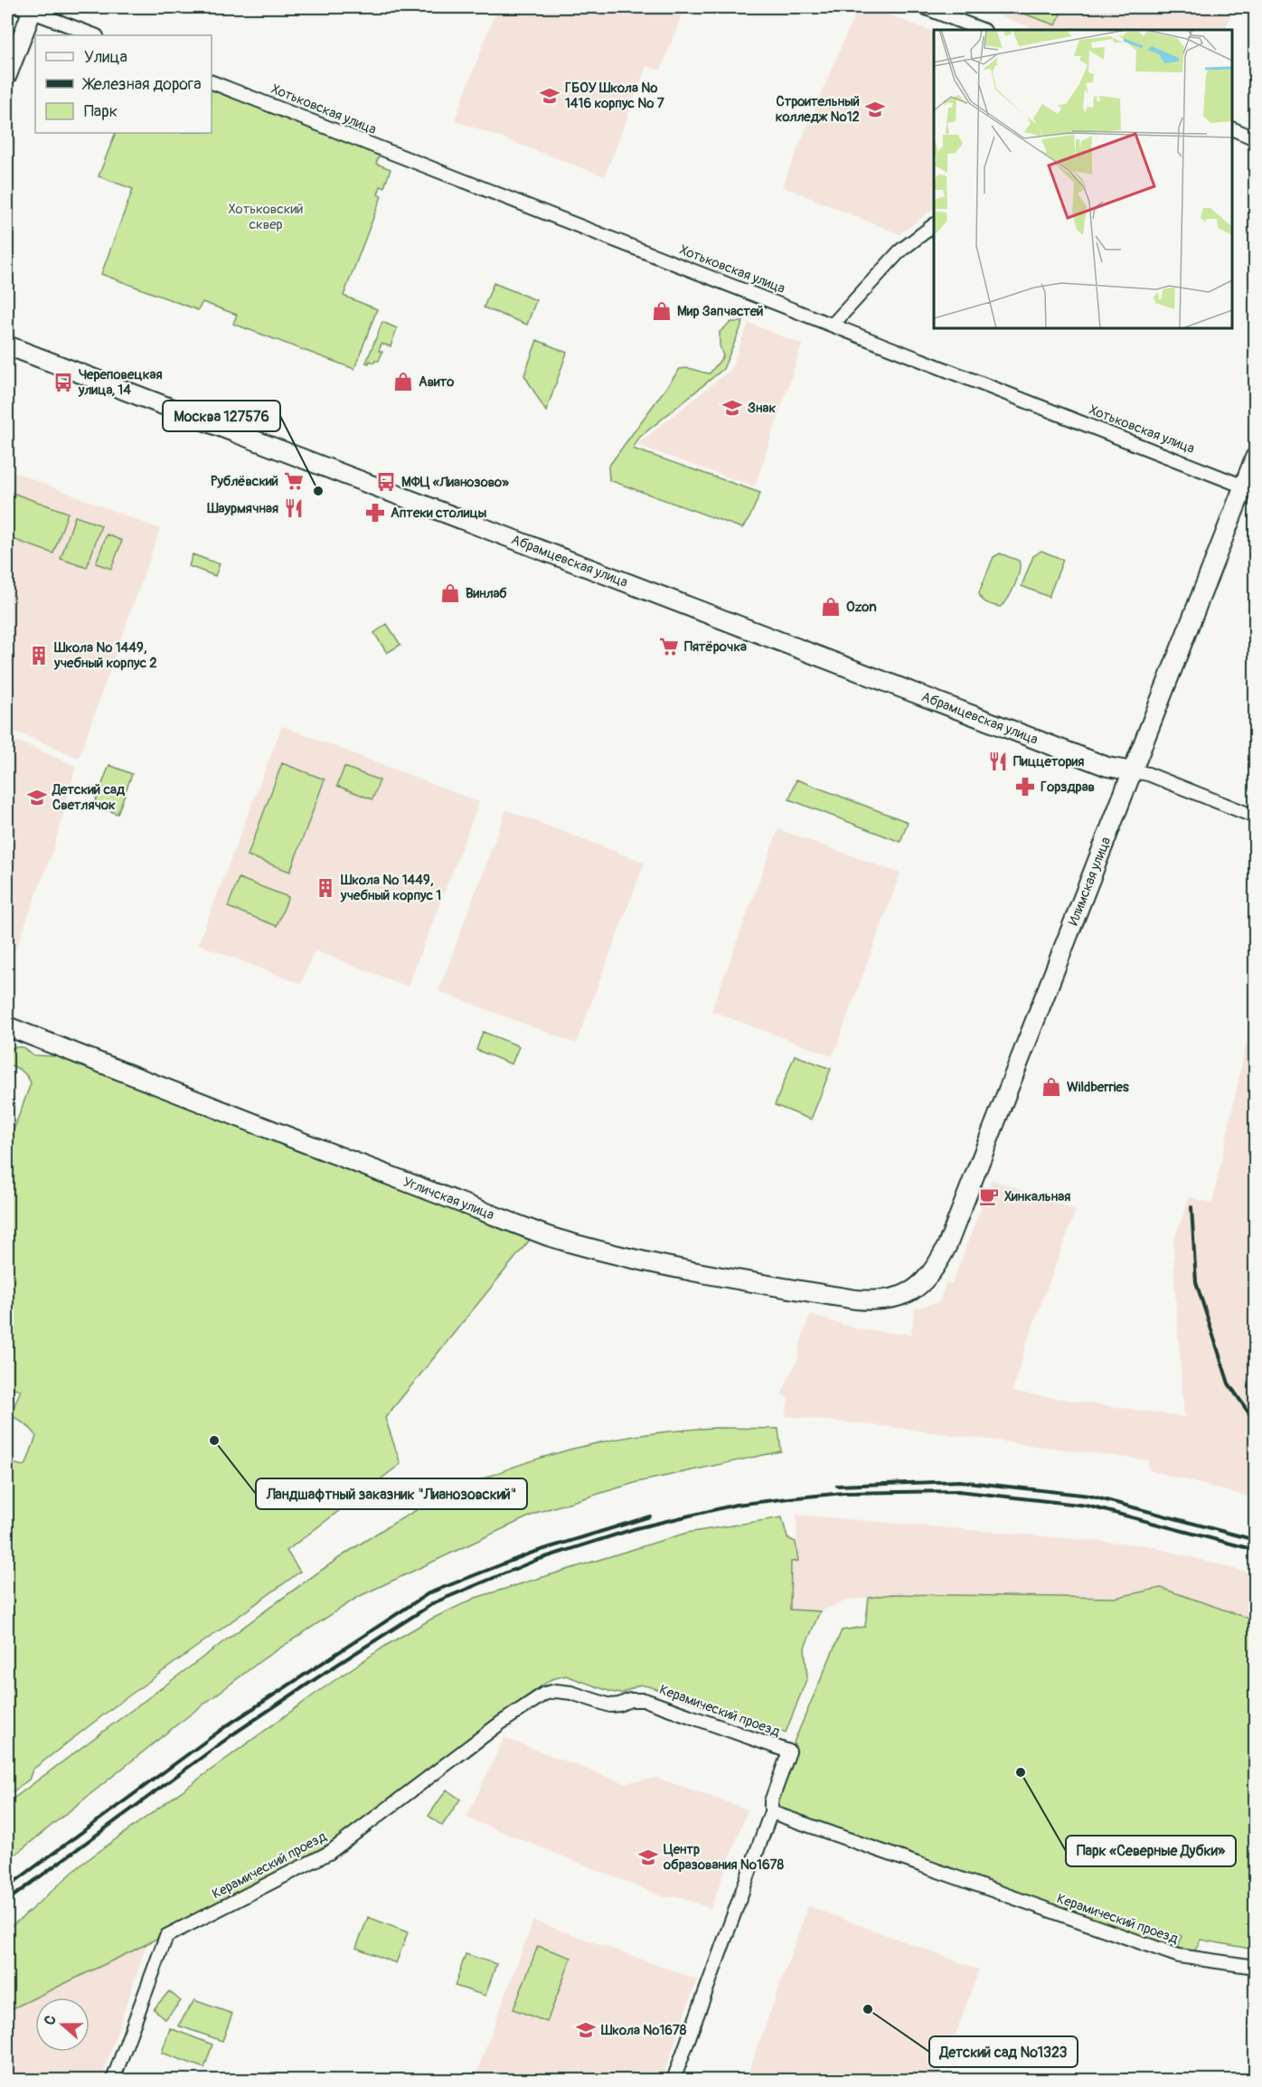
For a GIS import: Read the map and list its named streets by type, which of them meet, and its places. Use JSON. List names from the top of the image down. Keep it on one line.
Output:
{"streets":{"street":["Хотьковская улица","Абрамцевская улица","Илимская улица","Угличская улица","Керамический проезд"]},"crossings":[["Хотьковская улица","Илимская улица"],["Абрамцевская улица","Илимская улица"],["Илимская улица","Угличская улица"]],"parks":["Хотьковский сквер"],"places":{"school or university":["ГБОУ Школа № 1416 корпус № 7","Строительный колледж №12","Знак","Детский сад Светлячок","Центр образования №1678","Школа №1678"],"shop":["Мир Запчастей","Авито","Винлаб","Ozon","Wildberries"],"bus stop":["Череповецкая улица, 14","МФЦ «Лианозово»"],"supermarket":["Рублёвский","Пятёрочка"],"other":["Москва 127576","Ландшафтный заказник \"Лианозовский\"","Парк «Северные Дубки»","Детский сад №1323"],"restaurant":["Шаурмячная","Пиццетория"],"pharmacy":["Аптеки столицы","Горздрав"],"building":["Школа № 1449, учебный корпус 2","Школа № 1449, учебный корпус 1"],"cafe":["Хинкальная"]},"legend":["Улица","Железная дорога","Парк"],"north":"left"}
